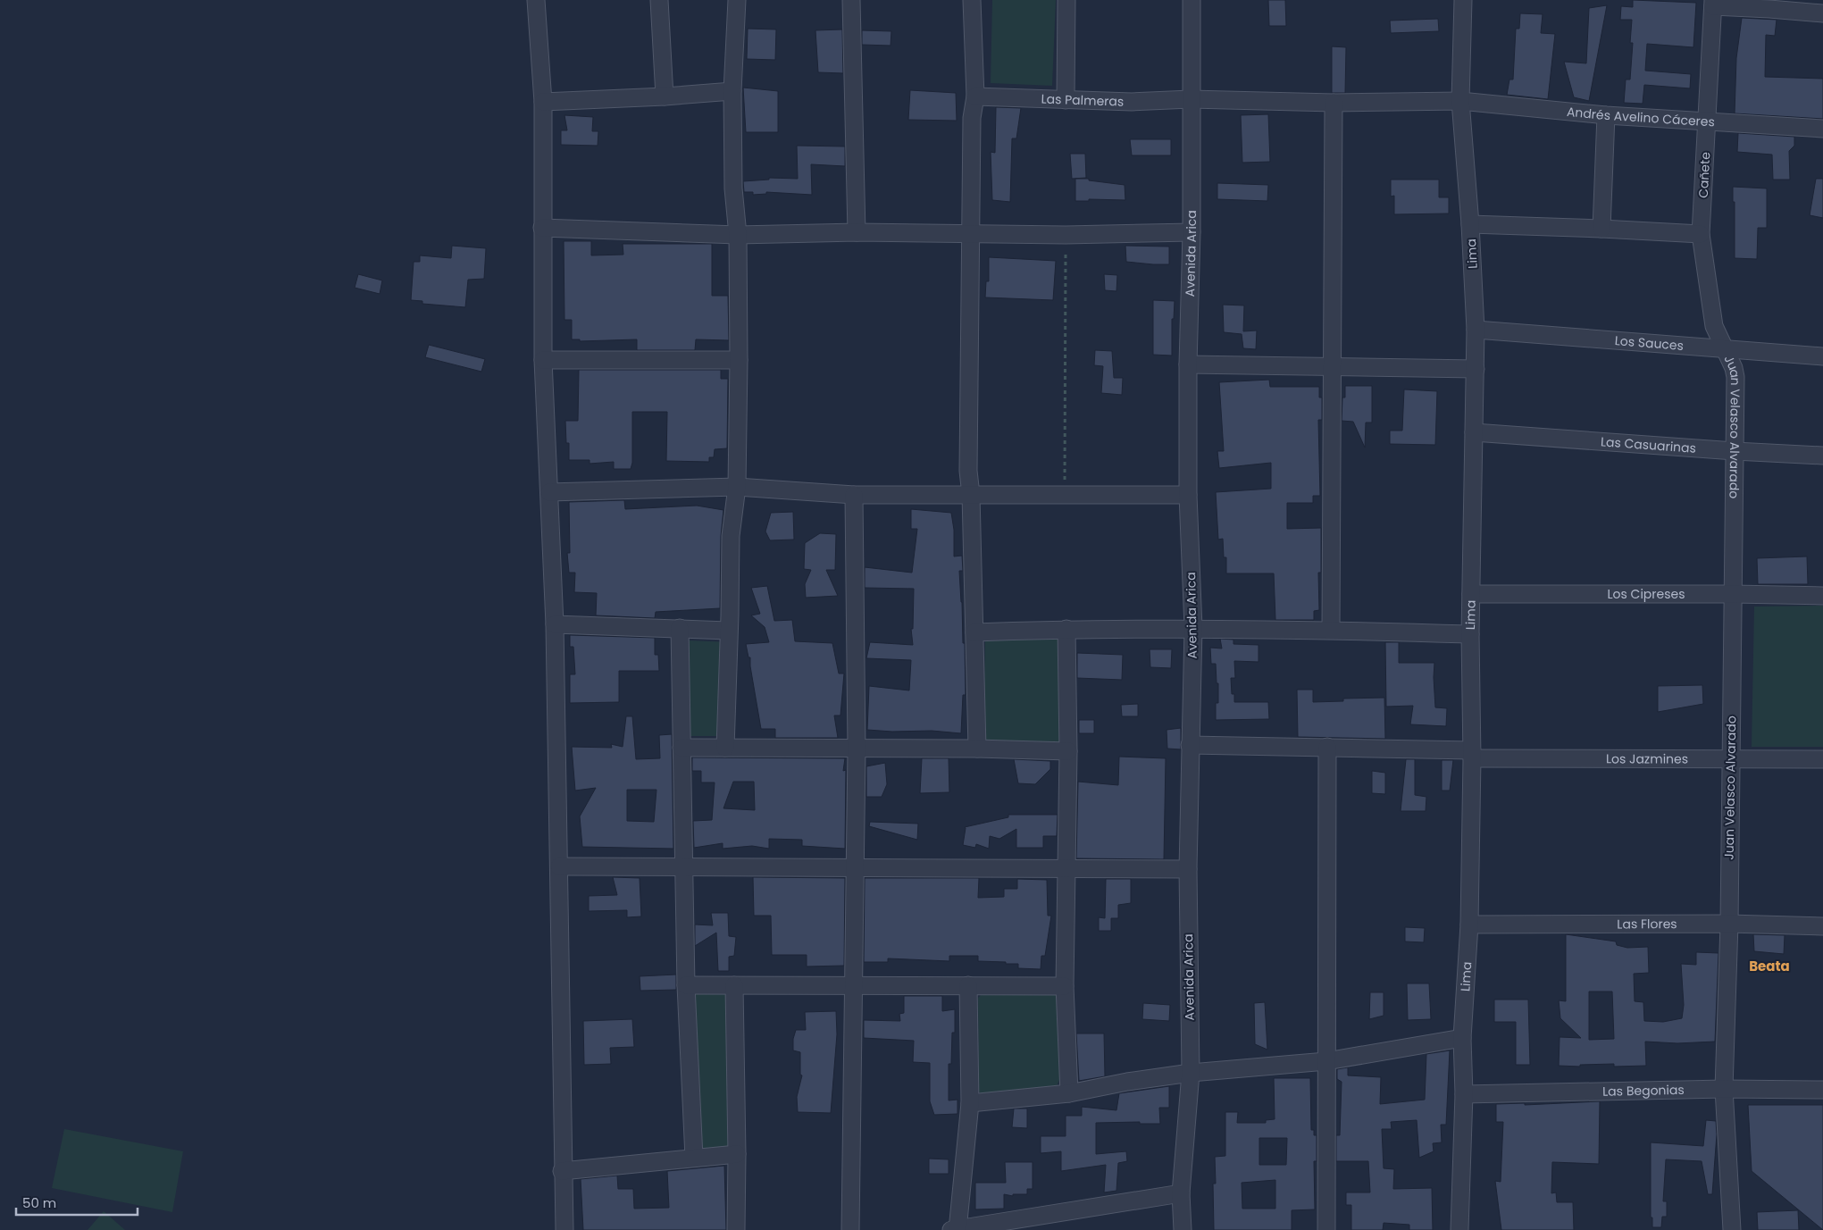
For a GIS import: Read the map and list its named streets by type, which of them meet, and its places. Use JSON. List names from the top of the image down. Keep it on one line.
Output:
{"streets":{"street":["Las Palmeras","Andrés Avelino Cáceres","Cañete","Avenida Arica","Lima","Los Sauces","Juan Velasco Alvarado","Las Casuarinas","Los Cipreses","Los Jazmines","Las Flores","Las Begonias"]},"crossings":[["Las Palmeras","Andrés Avelino Cáceres"],["Las Palmeras","Avenida Arica"],["Andrés Avelino Cáceres","Cañete"],["Andrés Avelino Cáceres","Lima"],["Cañete","Los Sauces"],["Cañete","Juan Velasco Alvarado"],["Avenida Arica","Los Jazmines"],["Lima","Los Sauces"],["Lima","Las Casuarinas"],["Lima","Los Cipreses"],["Lima","Los Jazmines"],["Lima","Las Flores"],["Lima","Las Begonias"],["Los Sauces","Juan Velasco Alvarado"],["Juan Velasco Alvarado","Las Casuarinas"],["Juan Velasco Alvarado","Los Cipreses"],["Juan Velasco Alvarado","Los Jazmines"],["Juan Velasco Alvarado","Las Flores"],["Juan Velasco Alvarado","Las Begonias"]],"districts":["Beata"],"scale_bar":"50 m"}
